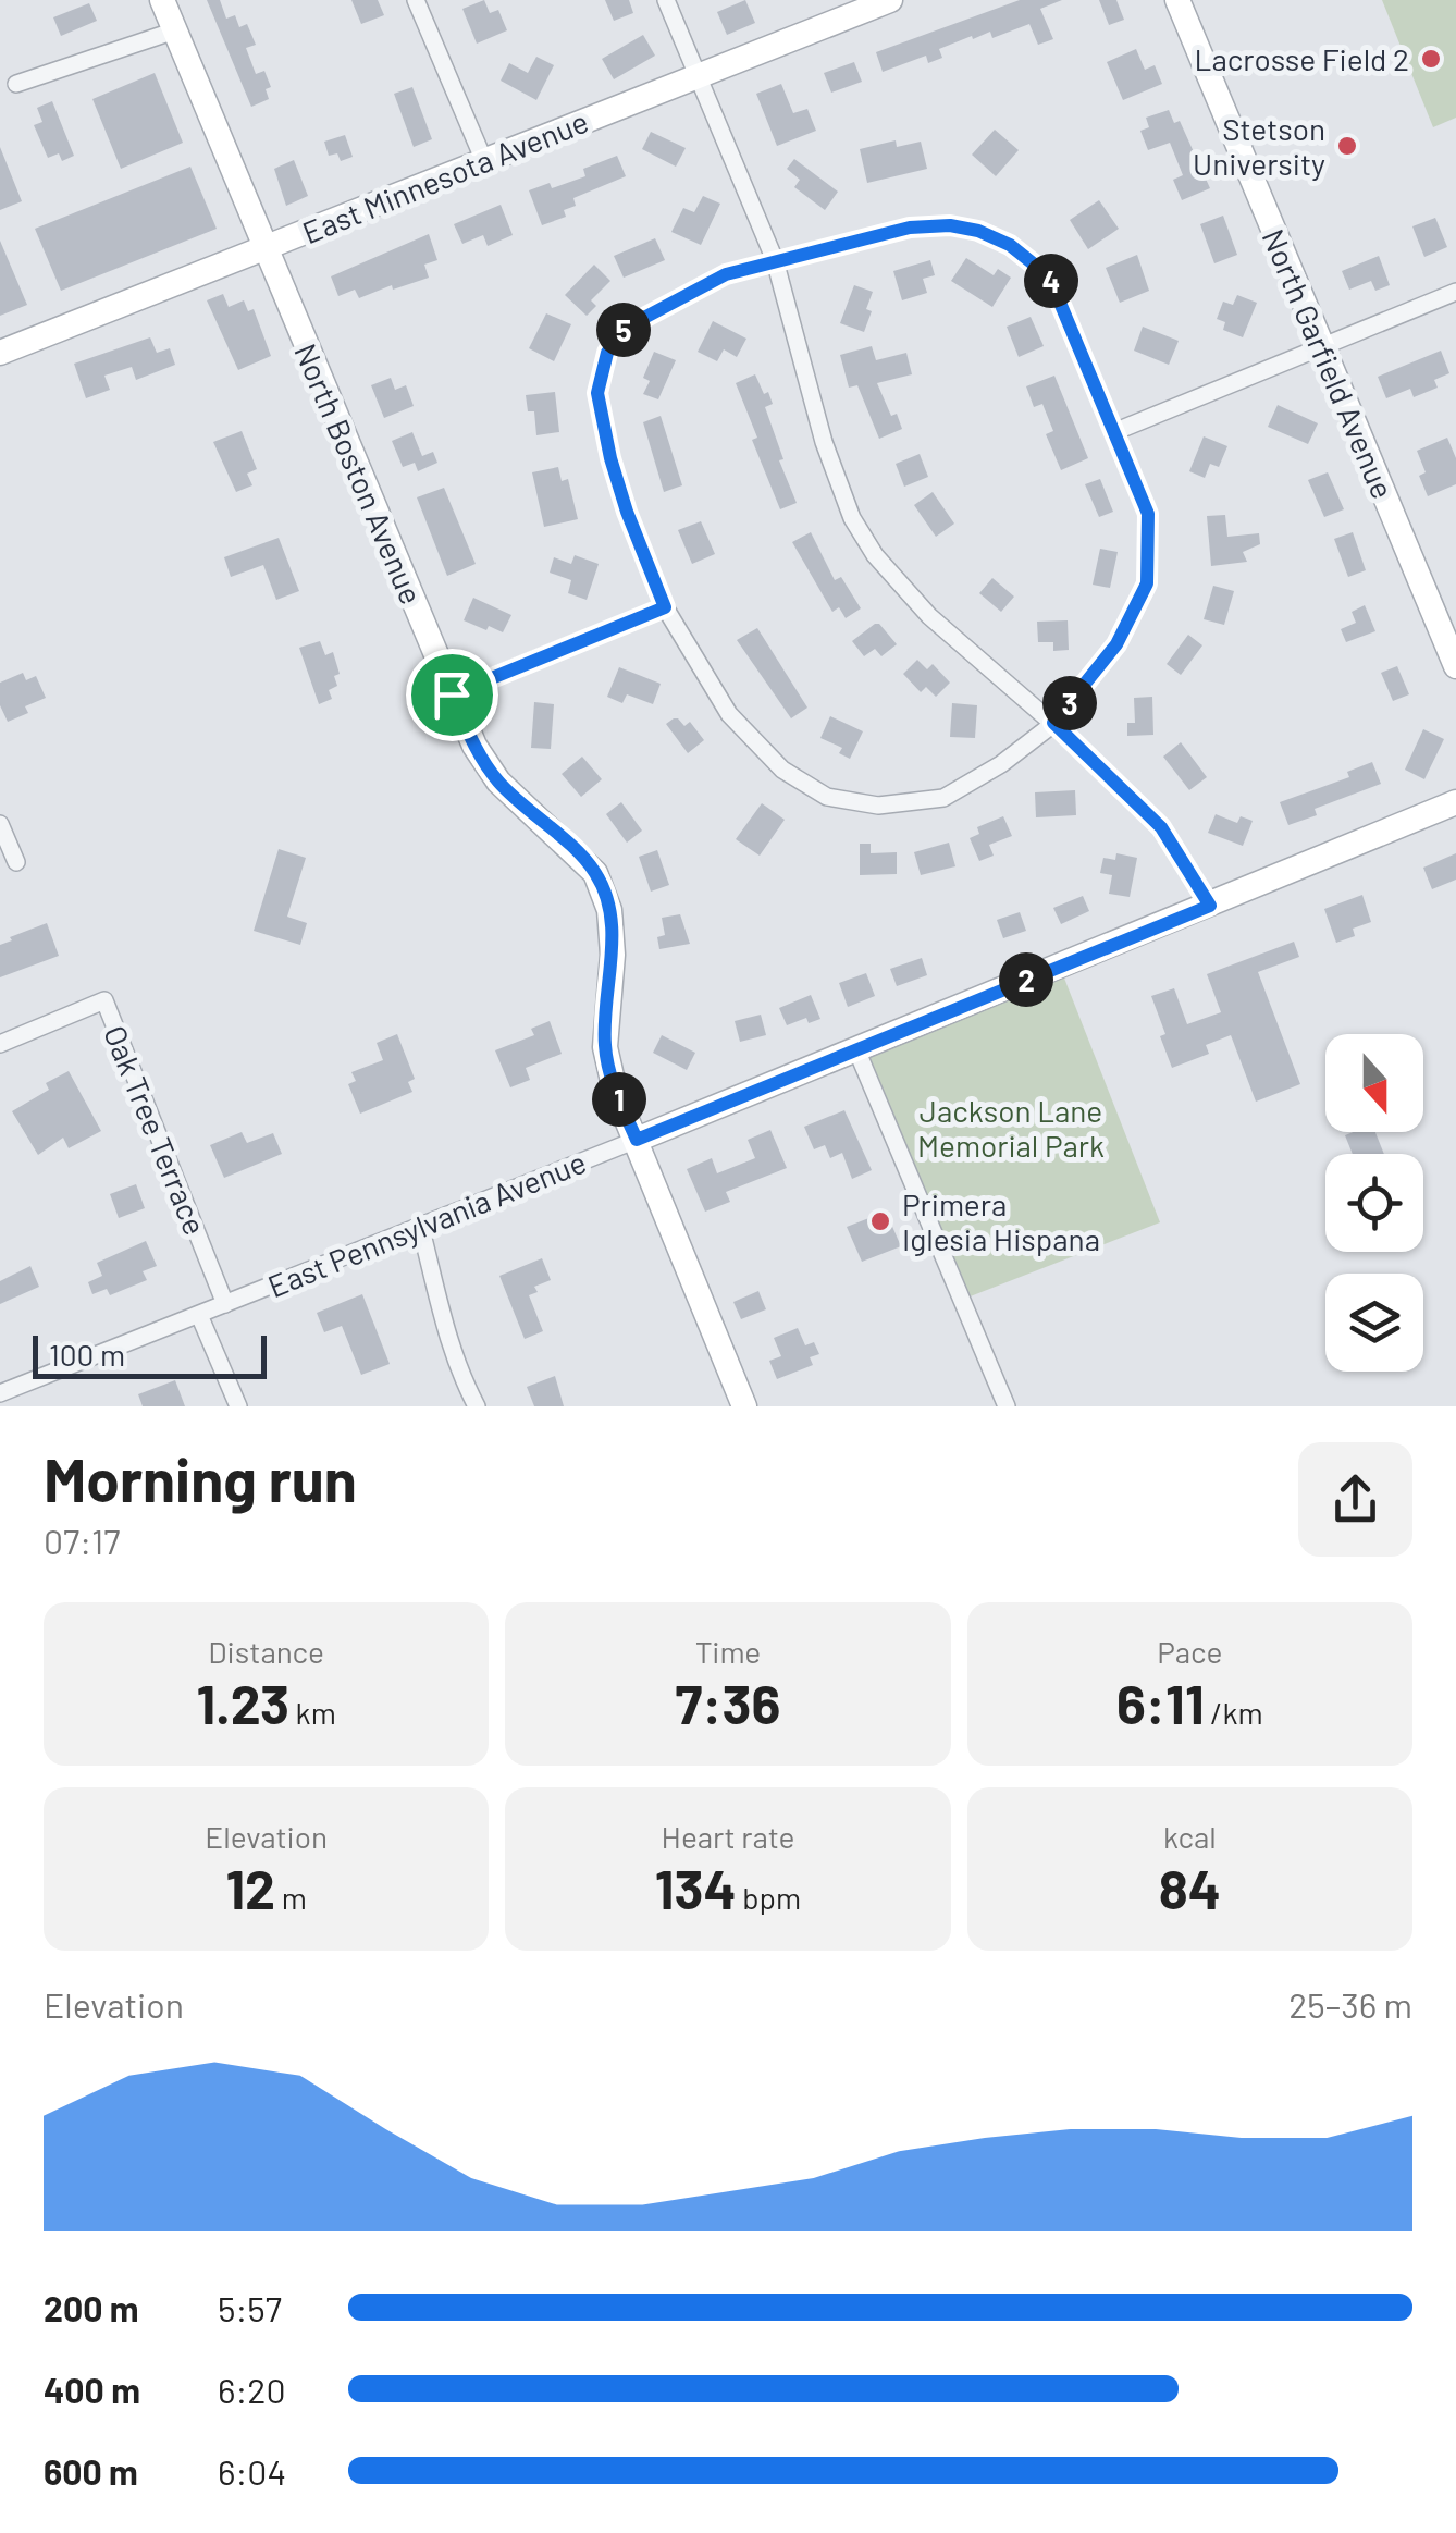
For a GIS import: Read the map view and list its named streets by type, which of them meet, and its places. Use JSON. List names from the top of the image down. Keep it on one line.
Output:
{"streets":{"street":["East Minnesota Avenue","North Garfield Avenue","North Boston Avenue","Oak Tree Terrace","East Pennsylvania Avenue"]},"crossings":[["East Minnesota Avenue","North Boston Avenue"],["North Boston Avenue","East Pennsylvania Avenue"],["Oak Tree Terrace","East Pennsylvania Avenue"]],"parks":["Jackson Lane Memorial Park"],"places":["Lacrosse Field 2","Stetson University","Primera Iglesia Hispana"],"scale_bar":"100 m","north":"bottom","page":{"pins":["4","5","3","2","1"],"scale":"100 m","heading":["Morning run","07:17"],"stats":[["Distance","1.23 km"],["Time","7:36"],["Pace","6:11 /km"],["Elevation","12 m"],["Heart rate","134 bpm"],["kcal","84"]],"chart":["Elevation","25–36 m"],"list":[{"name":"200 m","note":"5:57"},{"name":"400 m","note":"6:20"},{"name":"600 m","note":"6:04"}]}}
